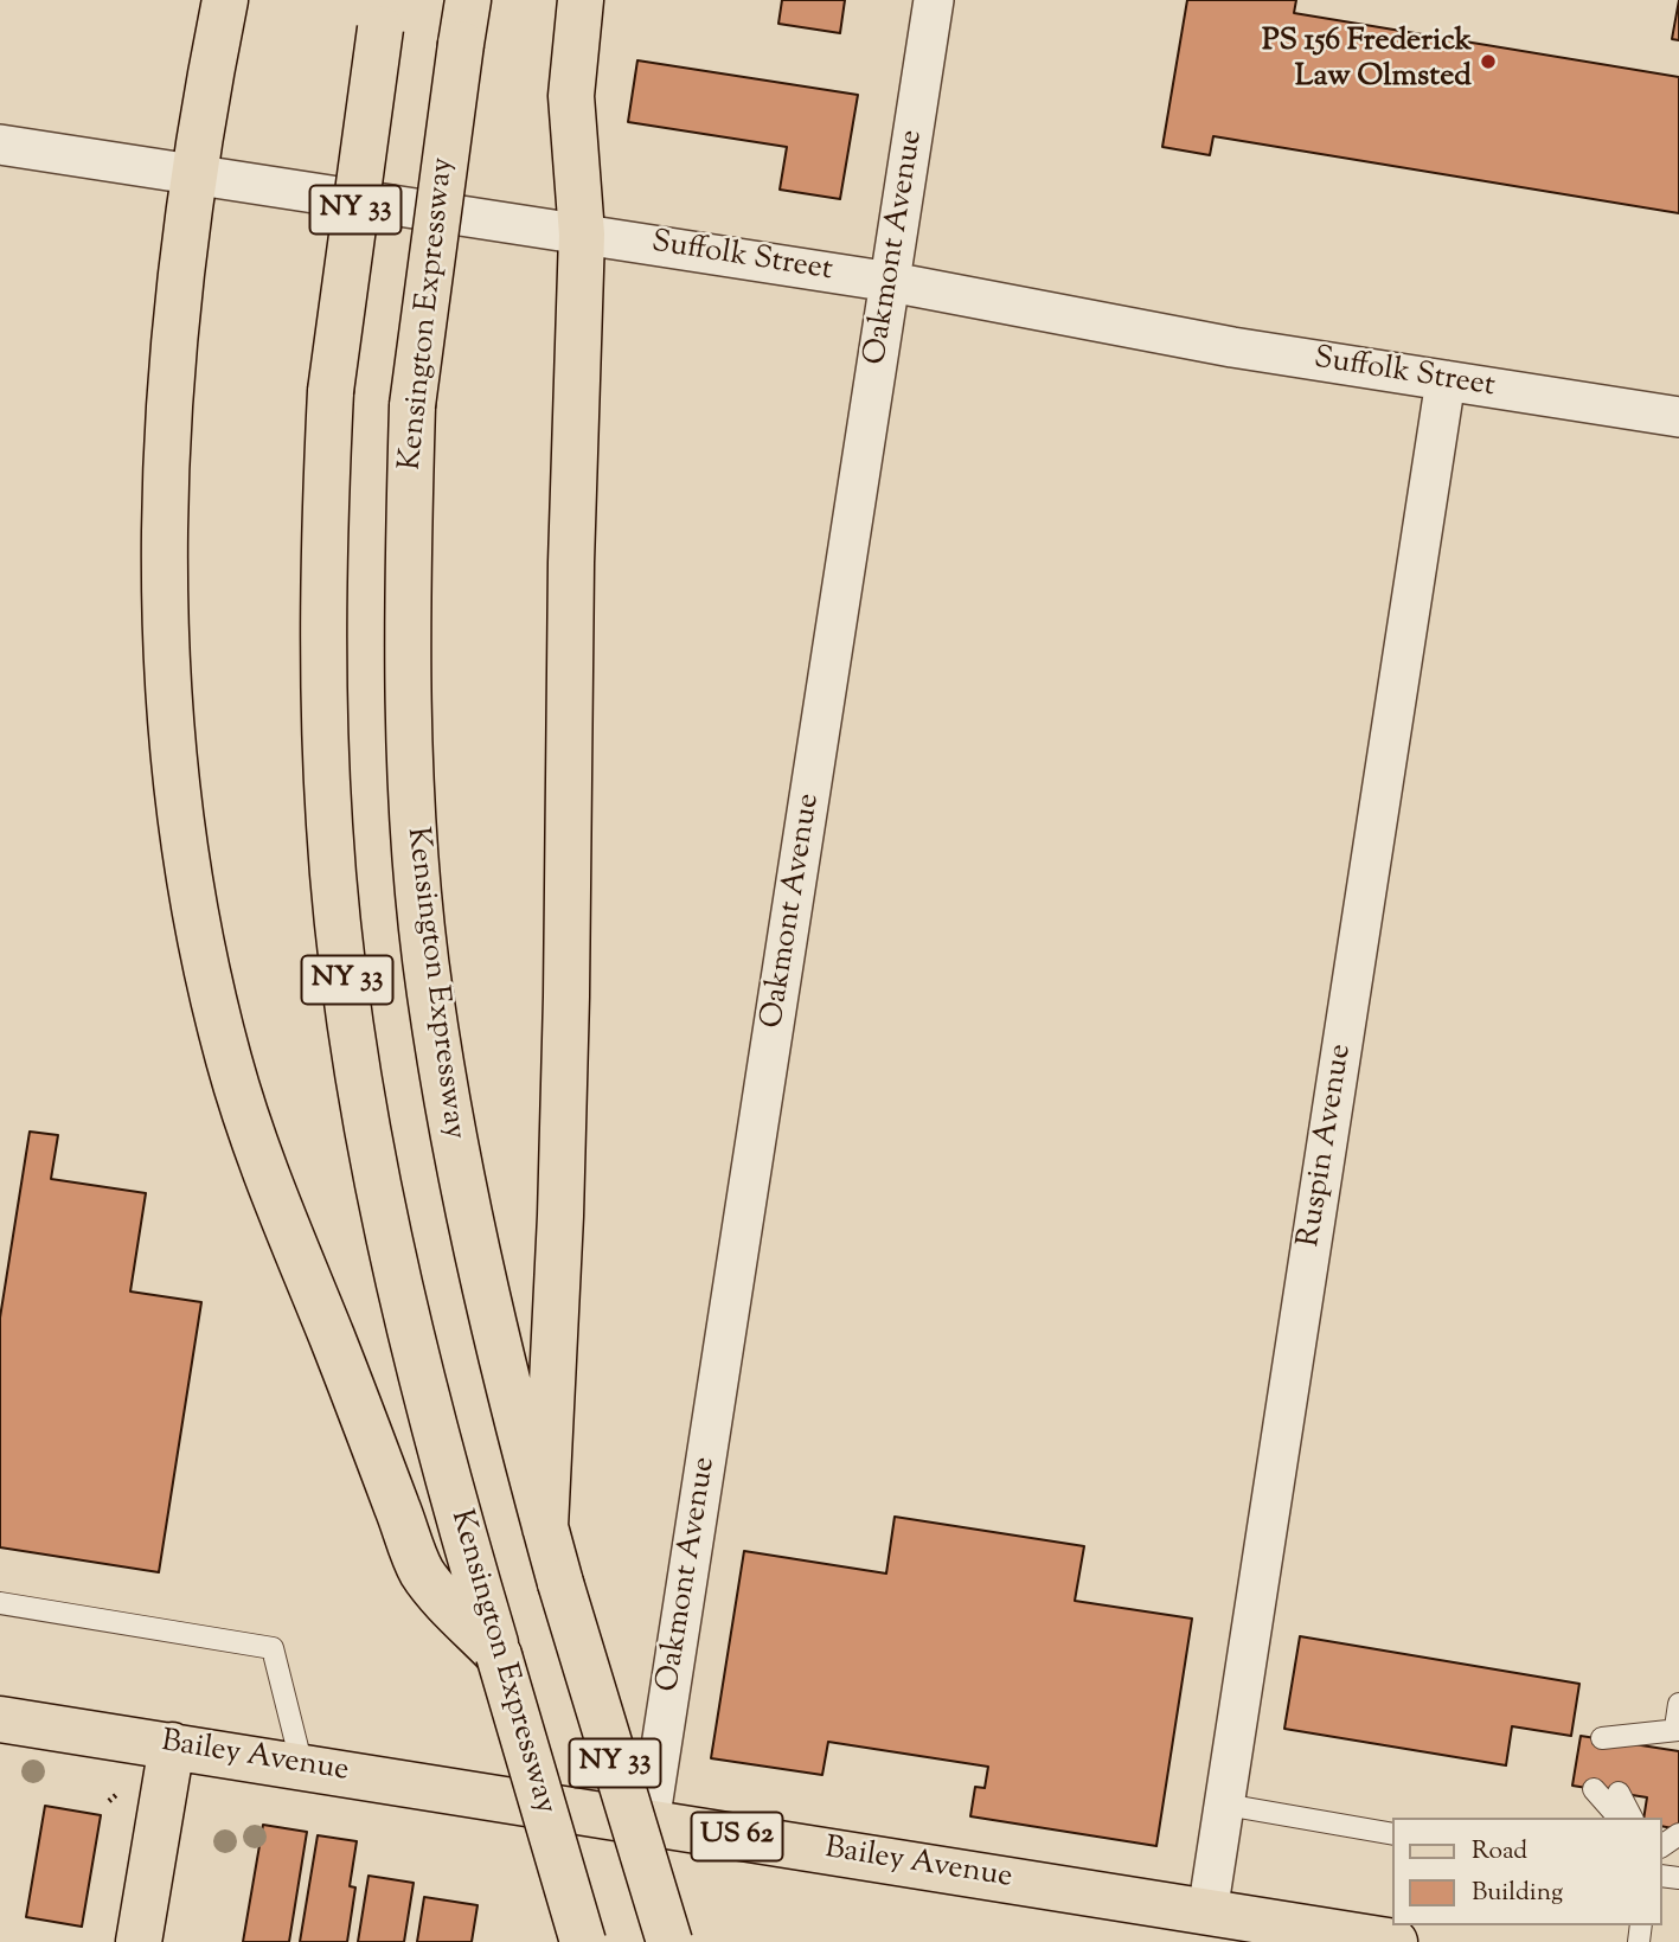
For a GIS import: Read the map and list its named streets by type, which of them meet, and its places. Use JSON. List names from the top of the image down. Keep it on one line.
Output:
{"streets":{"main road":["NY 33","Kensington Expressway","Bailey Avenue","US 62"],"street":["Oakmont Avenue","Suffolk Street","Ruspin Avenue"]},"crossings":[["Oakmont Avenue","Suffolk Street"],["Oakmont Avenue","Bailey Avenue"],["Suffolk Street","Ruspin Avenue"],["Ruspin Avenue","Bailey Avenue"]],"places":["PS 156 Frederick Law Olmsted"],"legend":["Road","Building"]}
